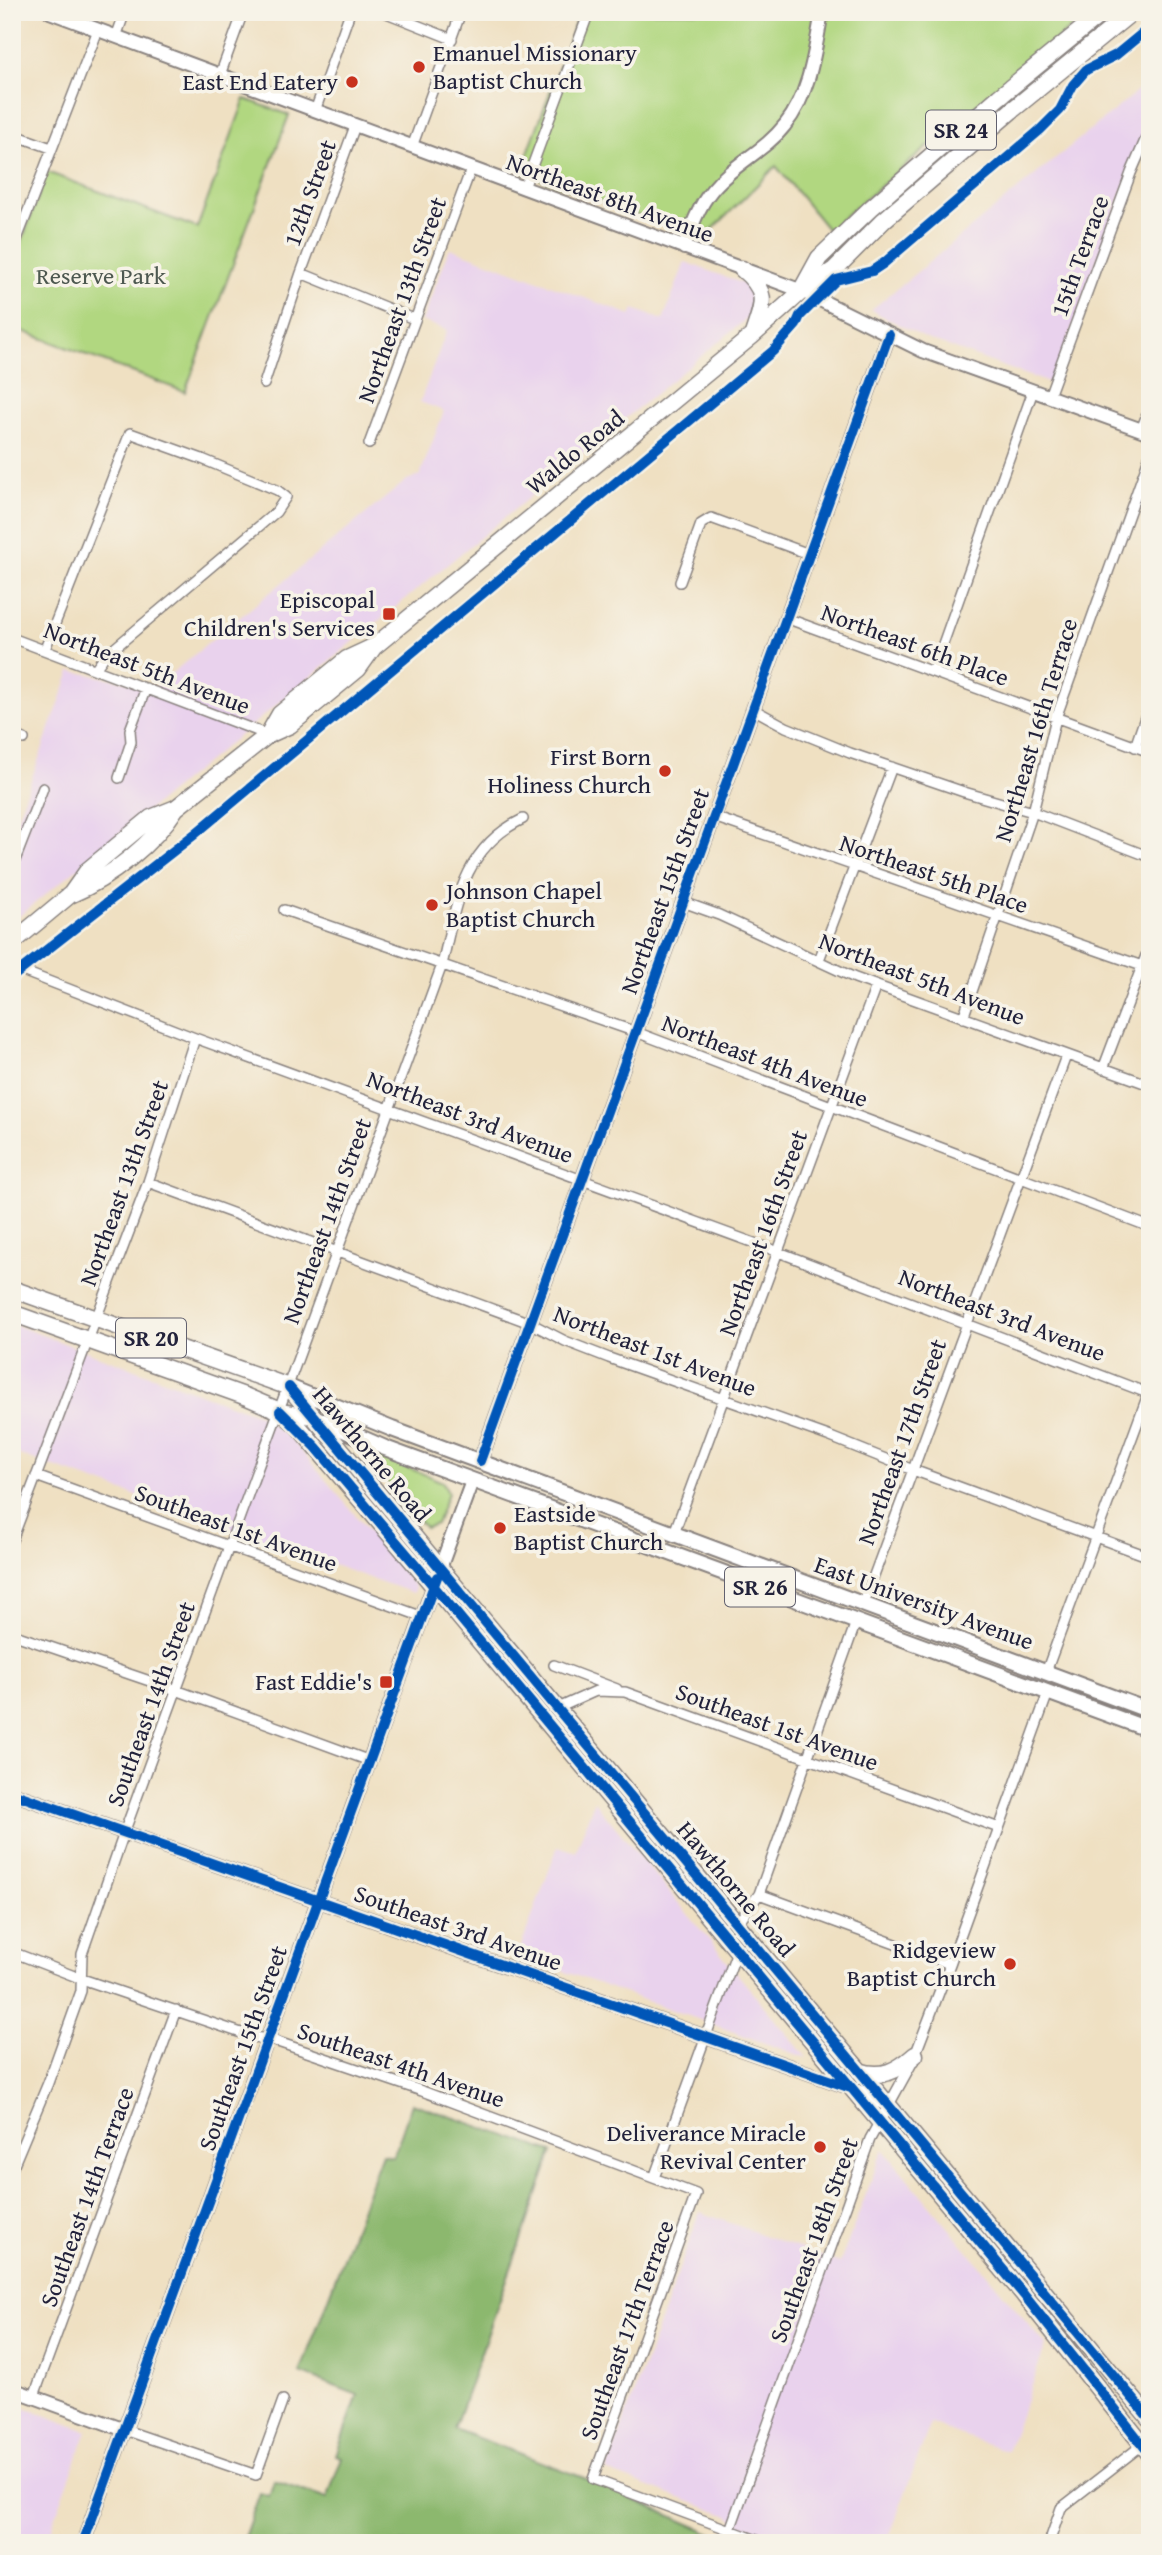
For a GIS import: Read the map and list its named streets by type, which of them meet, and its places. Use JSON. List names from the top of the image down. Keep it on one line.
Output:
{"streets":{"highway":["SR 24","Waldo Road","SR 20","Hawthorne Road","East University Avenue"],"main road":["SR 26"],"street":["12th Street","Northeast 8th Avenue","15th Terrace","Northeast 13th Street","Northeast 6th Place","Northeast 5th Avenue","Northeast 16th Terrace","Northeast 5th Place","Northeast 15th Street","Northeast 4th Avenue","Northeast 3rd Avenue","Northeast 14th Street","Northeast 16th Street","Northeast 1st Avenue","Northeast 17th Street","Southeast 1st Avenue","Southeast 14th Street","Southeast 3rd Avenue","Southeast 15th Street","Southeast 4th Avenue","Southeast 14th Terrace","Southeast 18th Street","Southeast 17th Terrace"]},"crossings":[["12th Street","Northeast 8th Avenue"],["Northeast 8th Avenue","15th Terrace"],["Northeast 8th Avenue","Northeast 13th Street"],["Northeast 8th Avenue","Waldo Road"],["Northeast 8th Avenue","Northeast 15th Street"],["Northeast 13th Street","Northeast 3rd Avenue"],["Northeast 13th Street","Northeast 1st Avenue"],["Northeast 13th Street","Southeast 1st Avenue"],["Northeast 13th Street","East University Avenue"],["Waldo Road","Northeast 5th Avenue"],["Northeast 6th Place","Northeast 16th Terrace"],["Northeast 6th Place","Northeast 15th Street"],["Northeast 5th Avenue","Northeast 16th Terrace"],["Northeast 5th Avenue","Northeast 15th Street"],["Northeast 5th Avenue","Northeast 16th Street"],["Northeast 5th Avenue","Northeast 17th Street"],["Northeast 16th Terrace","Northeast 5th Place"],["Northeast 5th Place","Northeast 15th Street"],["Northeast 15th Street","Northeast 4th Avenue"],["Northeast 15th Street","Northeast 3rd Avenue"],["Northeast 15th Street","Northeast 1st Avenue"],["Northeast 15th Street","East University Avenue"],["Northeast 4th Avenue","Northeast 14th Street"],["Northeast 4th Avenue","Northeast 16th Street"],["Northeast 4th Avenue","Northeast 17th Street"],["Northeast 3rd Avenue","Northeast 14th Street"],["Northeast 3rd Avenue","Northeast 16th Street"],["Northeast 3rd Avenue","Northeast 17th Street"],["Northeast 14th Street","Northeast 1st Avenue"],["Northeast 14th Street","Hawthorne Road"],["Northeast 14th Street","East University Avenue"],["Northeast 14th Street","Southeast 14th Street"],["Northeast 16th Street","Northeast 1st Avenue"],["Northeast 16th Street","East University Avenue"],["Northeast 1st Avenue","Northeast 17th Street"],["Northeast 17th Street","East University Avenue"],["Hawthorne Road","Southeast 1st Avenue"],["Hawthorne Road","East University Avenue"],["Hawthorne Road","Southeast 14th Street"],["Hawthorne Road","Southeast 3rd Avenue"],["Hawthorne Road","Southeast 15th Street"],["Hawthorne Road","Southeast 18th Street"],["Southeast 1st Avenue","Southeast 14th Street"],["Southeast 1st Avenue","Southeast 15th Street"],["Southeast 1st Avenue","Southeast 18th Street"],["East University Avenue","Southeast 14th Street"],["East University Avenue","Southeast 15th Street"],["East University Avenue","Southeast 18th Street"],["Southeast 14th Street","Southeast 3rd Avenue"],["Southeast 14th Street","Southeast 4th Avenue"],["Southeast 3rd Avenue","Southeast 15th Street"],["Southeast 3rd Avenue","Southeast 18th Street"],["Southeast 15th Street","Southeast 4th Avenue"],["Southeast 4th Avenue","Southeast 14th Terrace"],["Southeast 4th Avenue","Southeast 17th Terrace"],["Southeast 18th Street","Southeast 17th Terrace"]],"parks":["Reserve Park"],"places":{"other":["Emanuel Missionary Baptist Church","East End Eatery","First Born Holiness Church","Johnson Chapel Baptist Church","Eastside Baptist Church","Ridgeview Baptist Church","Deliverance Miracle Revival Center"],"transit":["Episcopal Children's Services","Fast Eddie's"]}}
